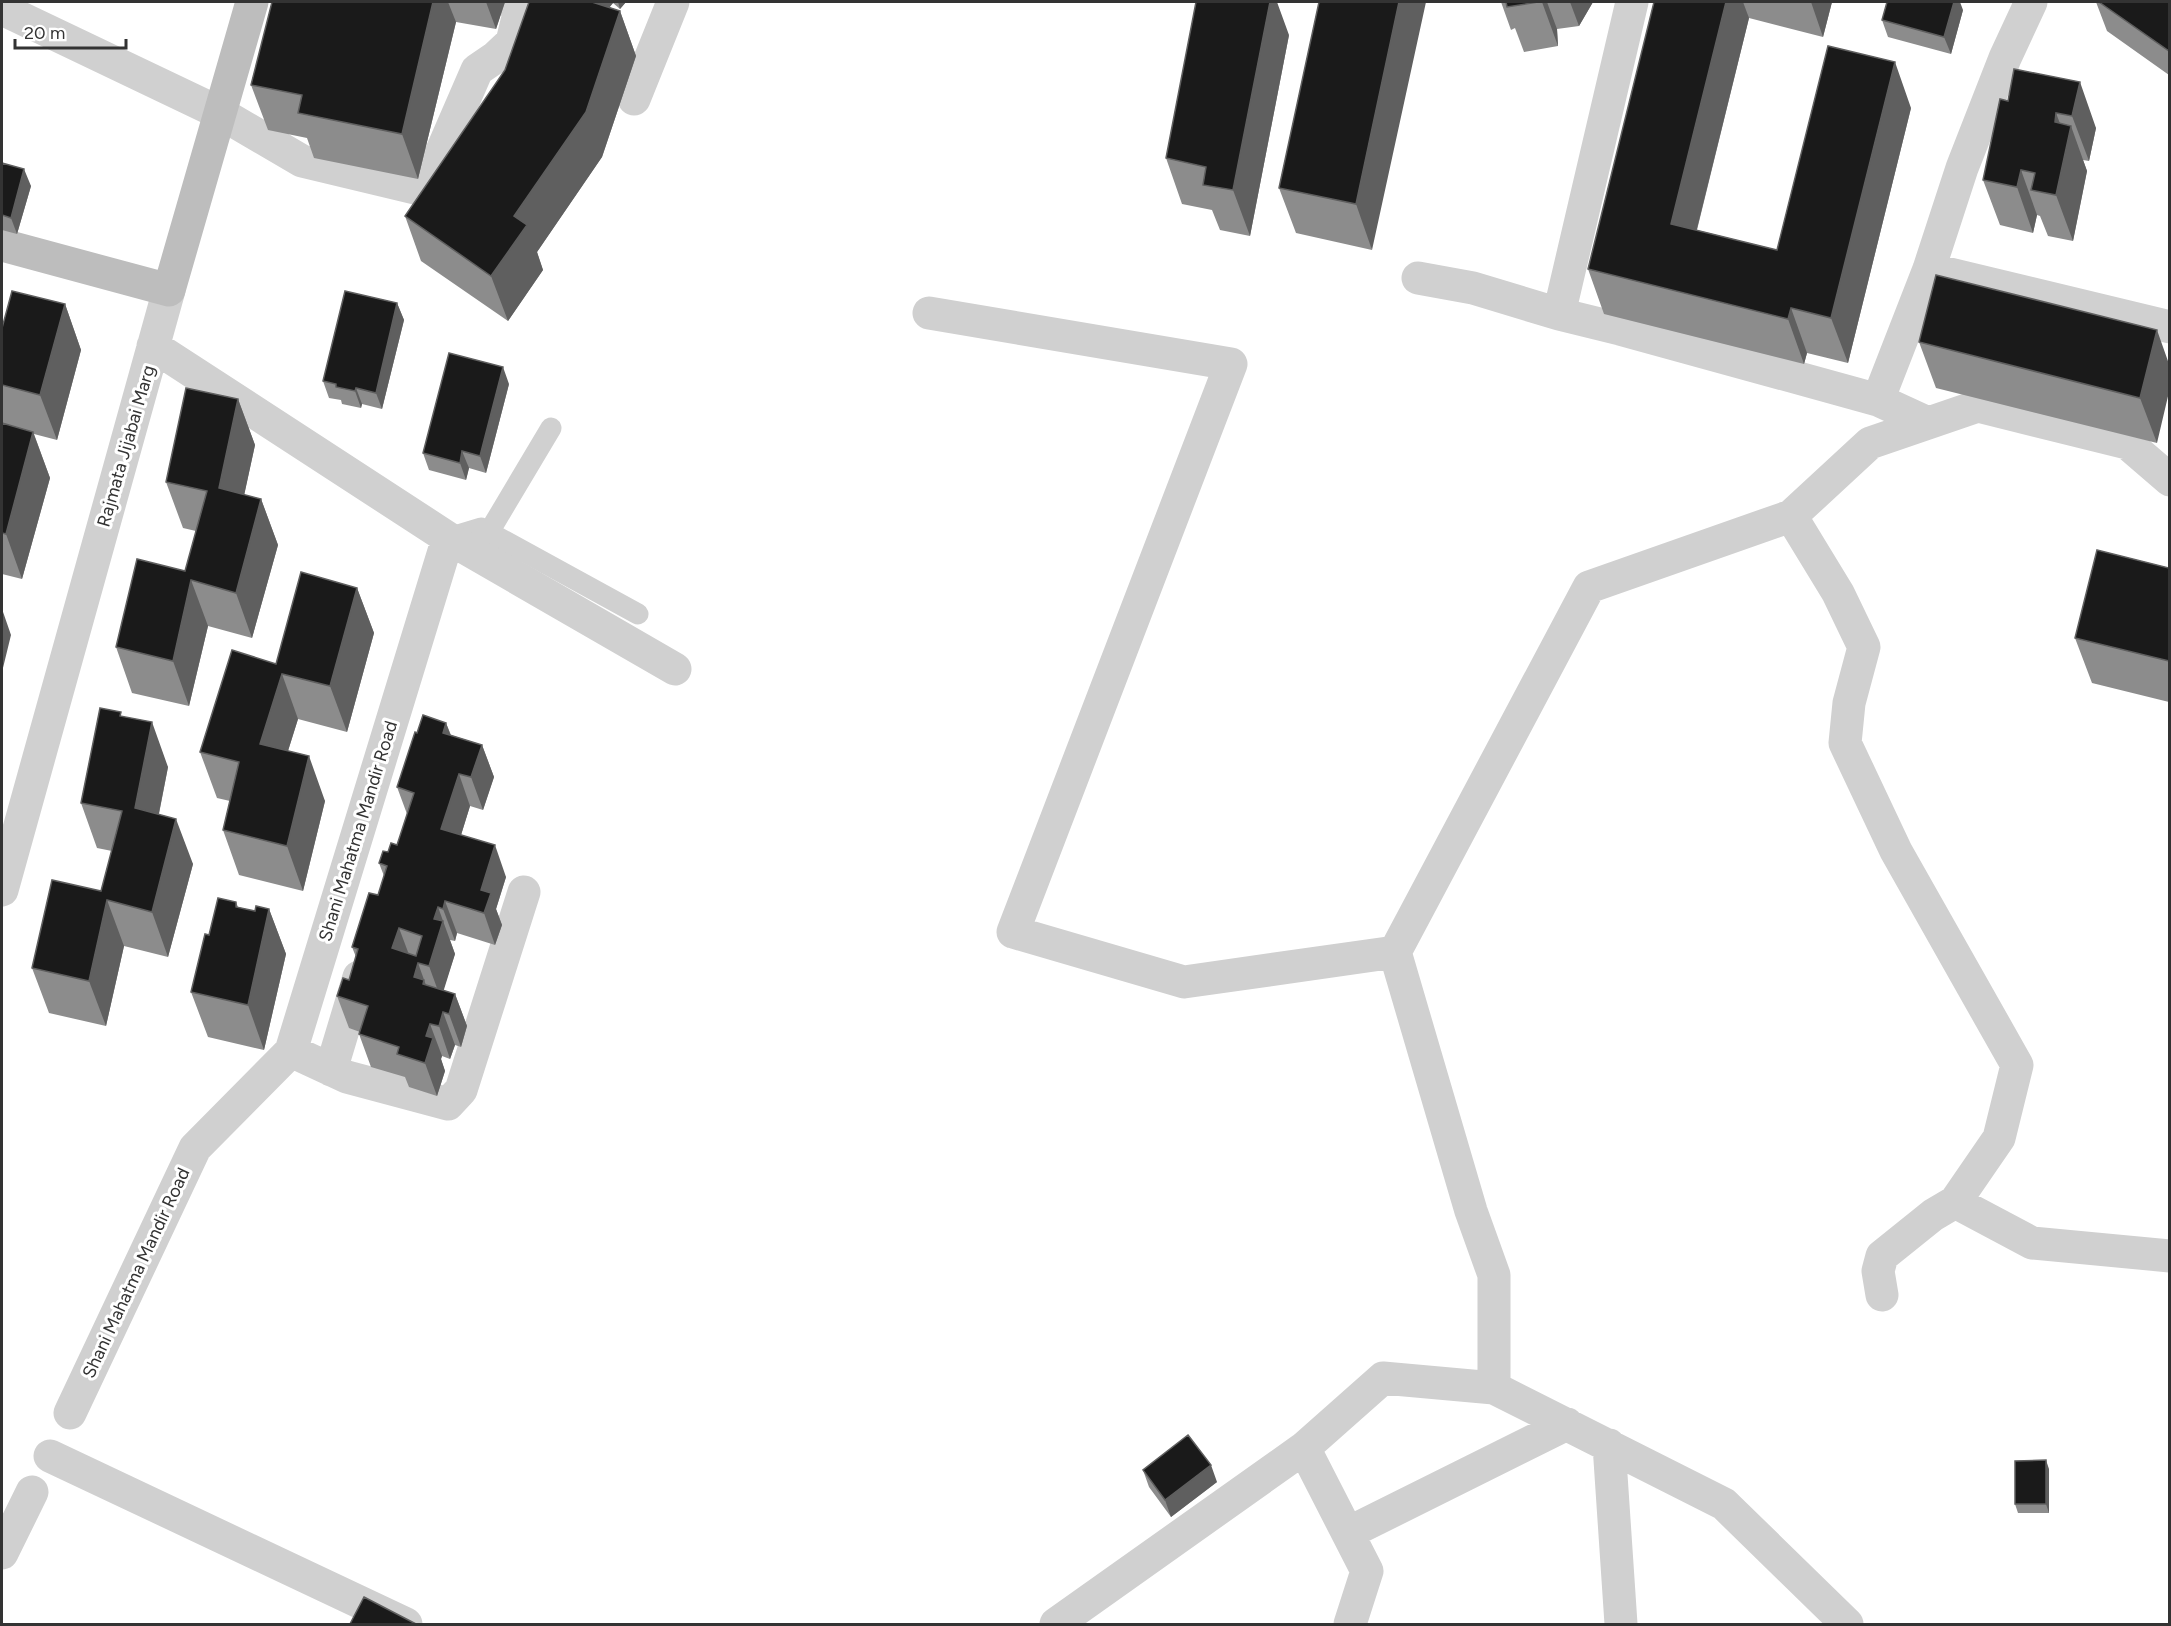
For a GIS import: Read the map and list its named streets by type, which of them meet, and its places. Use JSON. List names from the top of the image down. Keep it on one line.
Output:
{"streets":{"street":["Rajmata Jijabai Marg","Shani Mahatma Mandir Road"]},"scale_bar":"20 m"}
